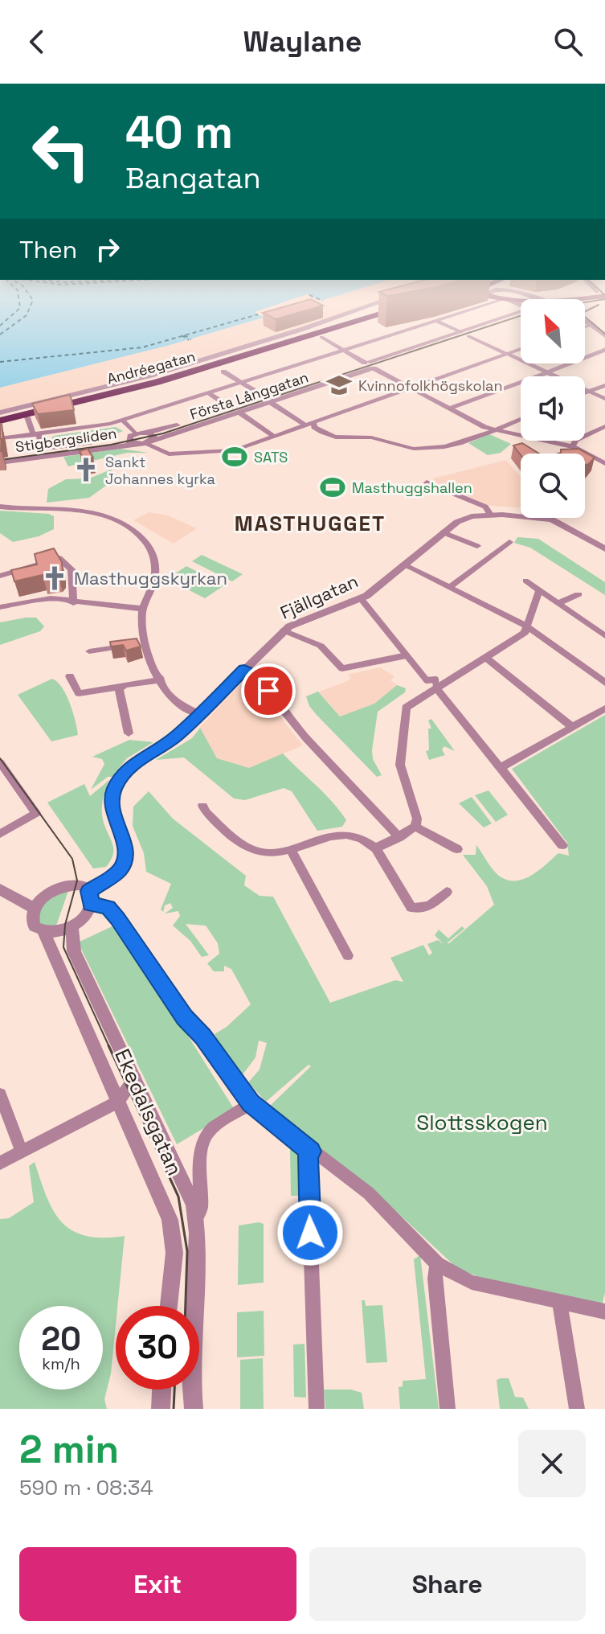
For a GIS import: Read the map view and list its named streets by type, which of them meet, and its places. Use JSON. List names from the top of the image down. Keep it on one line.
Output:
{"streets":{"highway":["Andréegatan"],"street":["Första Långgatan","Stigbergsliden","Fjällgatan","Ekedalsgatan"]},"crossings":[["Första Långgatan","Stigbergsliden"],["Fjällgatan","Ekedalsgatan"]],"districts":["MASTHUGGET"],"parks":["Slottsskogen"],"places":{"school or university":["Kvinnofolkhögskolan"],"sports":["SATS","Masthuggshallen"],"church":["Sankt Johannes kyrka","Masthuggskyrkan"]},"north":"top left","page":{"header":"Waylane","turn":["40 m","Bangatan"],"then":"Then","speed":"20 km/h","limit":"30","heading":["2 min","590 m · 08:34"],"buttons":["Exit","Share"]}}
